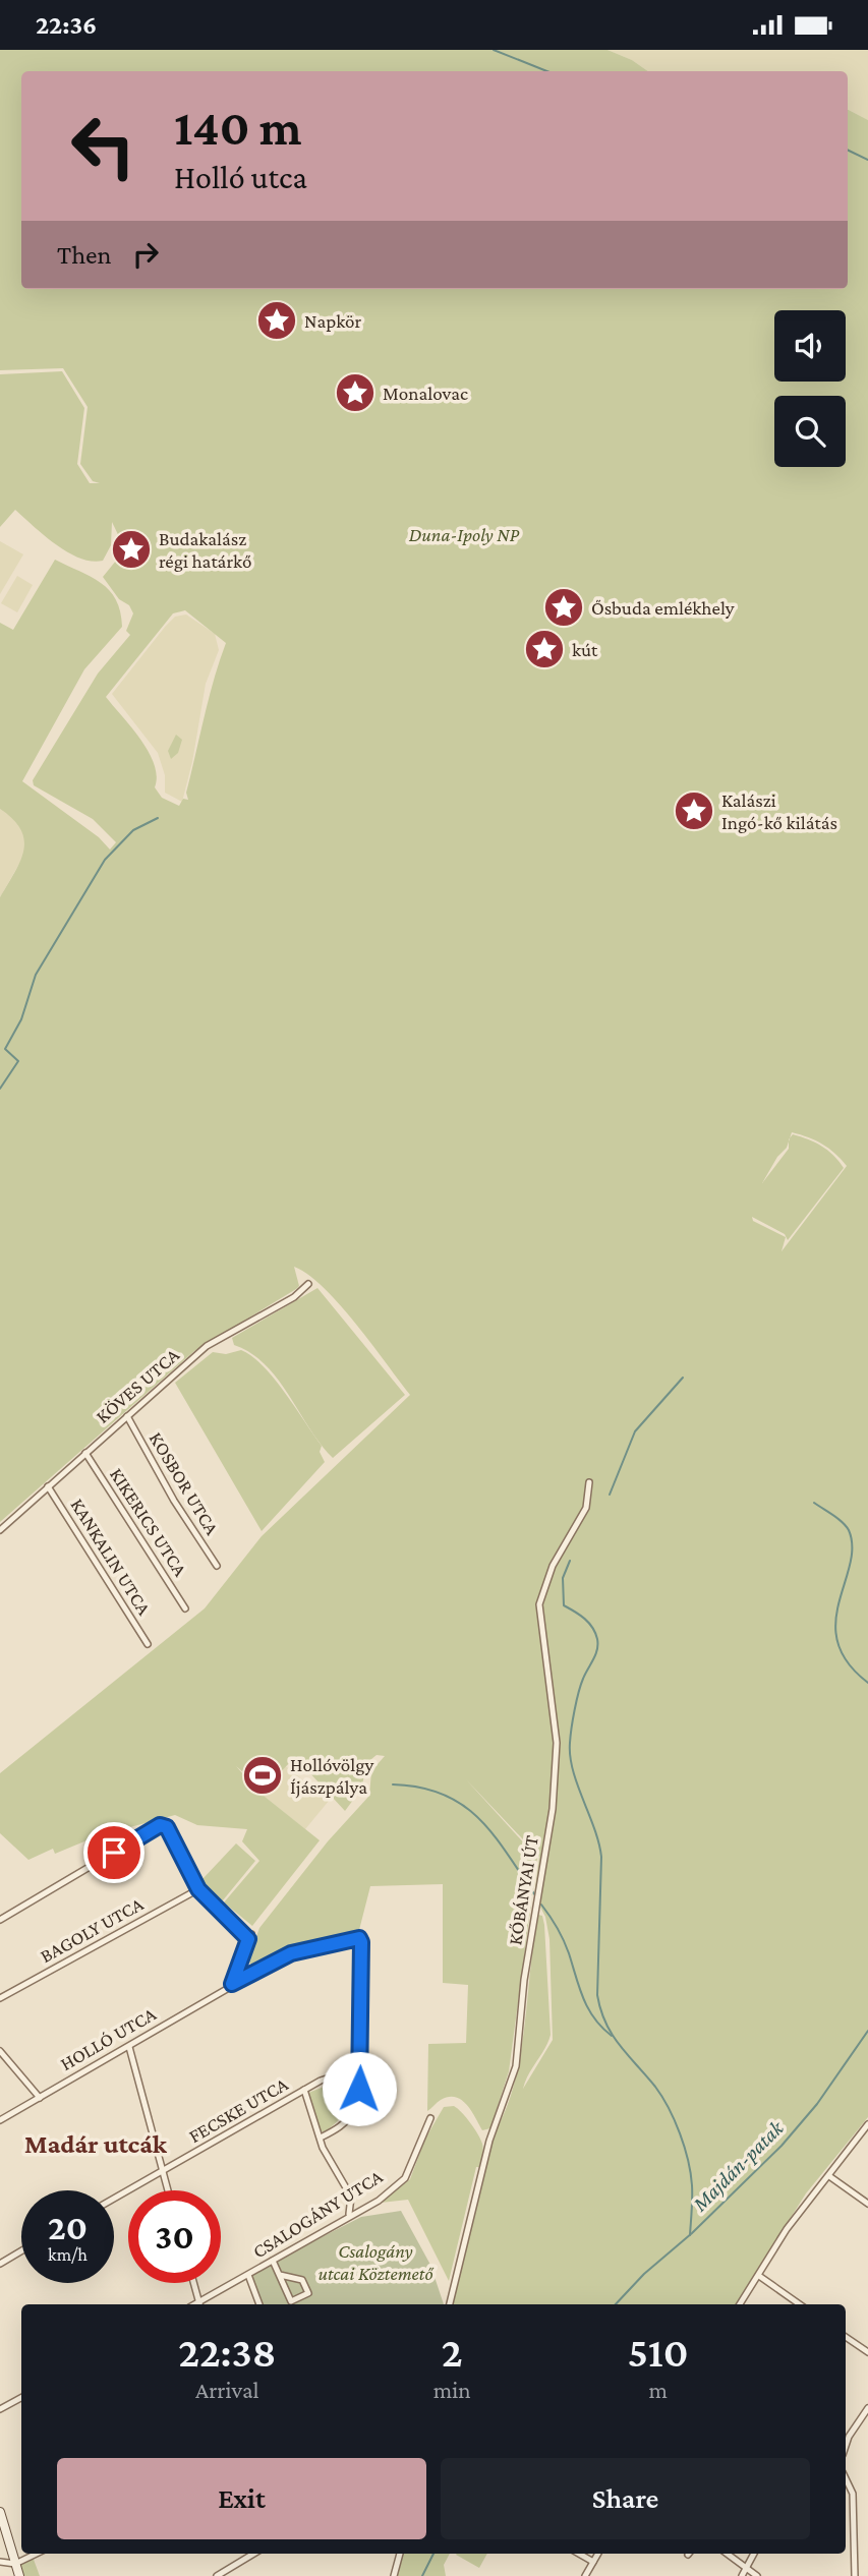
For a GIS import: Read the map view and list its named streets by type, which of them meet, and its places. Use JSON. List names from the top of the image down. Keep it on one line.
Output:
{"streets":{"street":["KÖVES UTCA","KOSBOR UTCA","KIKERICS UTCA","KANKALIN UTCA","KŐBÁNYAI ÚT","BAGOLY UTCA","HOLLÓ UTCA","FECSKE UTCA","CSALOGÁNY UTCA"]},"crossings":[["KÖVES UTCA","KOSBOR UTCA"],["KÖVES UTCA","KIKERICS UTCA"],["KÖVES UTCA","KANKALIN UTCA"],["HOLLÓ UTCA","FECSKE UTCA"]],"districts":["Madár utcák"],"water":["Majdán-patak"],"parks":["Duna-Ipoly NP","Csalogány utcai Köztemető"],"places":{"place":["Napkör","Monalovac","Budakalász régi határkő","Ősbuda emlékhely","kút","Kalászi Ingó-kő kilátás"],"sports":["Hollóvölgy Íjászpálya"]},"page":{"status":"22:36","turn":["140 m","Holló utca"],"then":"Then","speed":"20 km/h","limit":"30","eta":["22:38","Arrival","2","min","510","m"],"buttons":["Exit","Share"]}}
